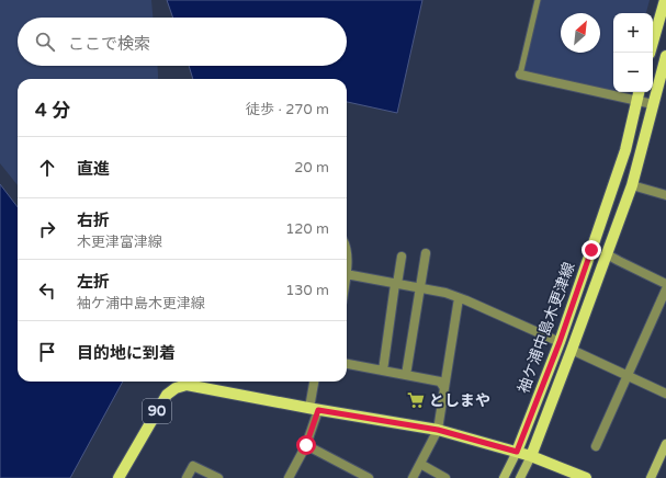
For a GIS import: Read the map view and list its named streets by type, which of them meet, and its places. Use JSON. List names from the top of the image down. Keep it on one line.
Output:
{"streets":{"main road":["袖ケ浦中島木更津線","90"]},"crossings":[["袖ケ浦中島木更津線","90"]],"places":{"supermarket":["としまや"]},"north":"top right","page":{"map_buttons":["+","−"],"search":"ここで検索","heading":["4 分","徒歩 · 270 m"],"list":[["直進","20 m"],["右折","木更津富津線","120 m"],["左折","袖ケ浦中島木更津線","130 m"],"目的地に到着"]}}
